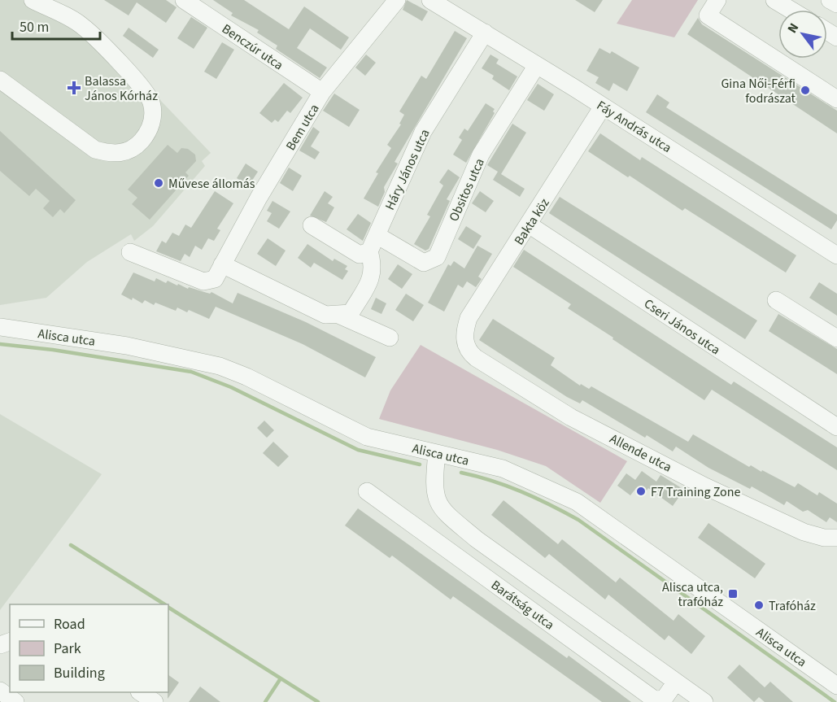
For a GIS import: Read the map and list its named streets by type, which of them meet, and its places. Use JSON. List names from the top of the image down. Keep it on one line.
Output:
{"streets":{"street":["Benczúr utca","Fáy András utca","Bem utca","Háry János utca","Obsitos utca","Bakta köz","Cseri János utca","Alisca utca","Allende utca","Barátság utca"]},"crossings":[["Benczúr utca","Bem utca"],["Fáy András utca","Háry János utca"],["Fáy András utca","Obsitos utca"],["Fáy András utca","Bakta köz"],["Háry János utca","Obsitos utca"],["Bakta köz","Cseri János utca"],["Bakta köz","Allende utca"],["Alisca utca","Barátság utca"]],"places":{"health":["Balassa János Kórház"],"other":["Gina Női-Férfi fodrászat","Művese állomás","F7 Training Zone","Trafóház"],"transit":["Alisca utca, trafóház"]},"legend":["Road","Park","Building"],"scale_bar":"50 m","north":"top left"}
